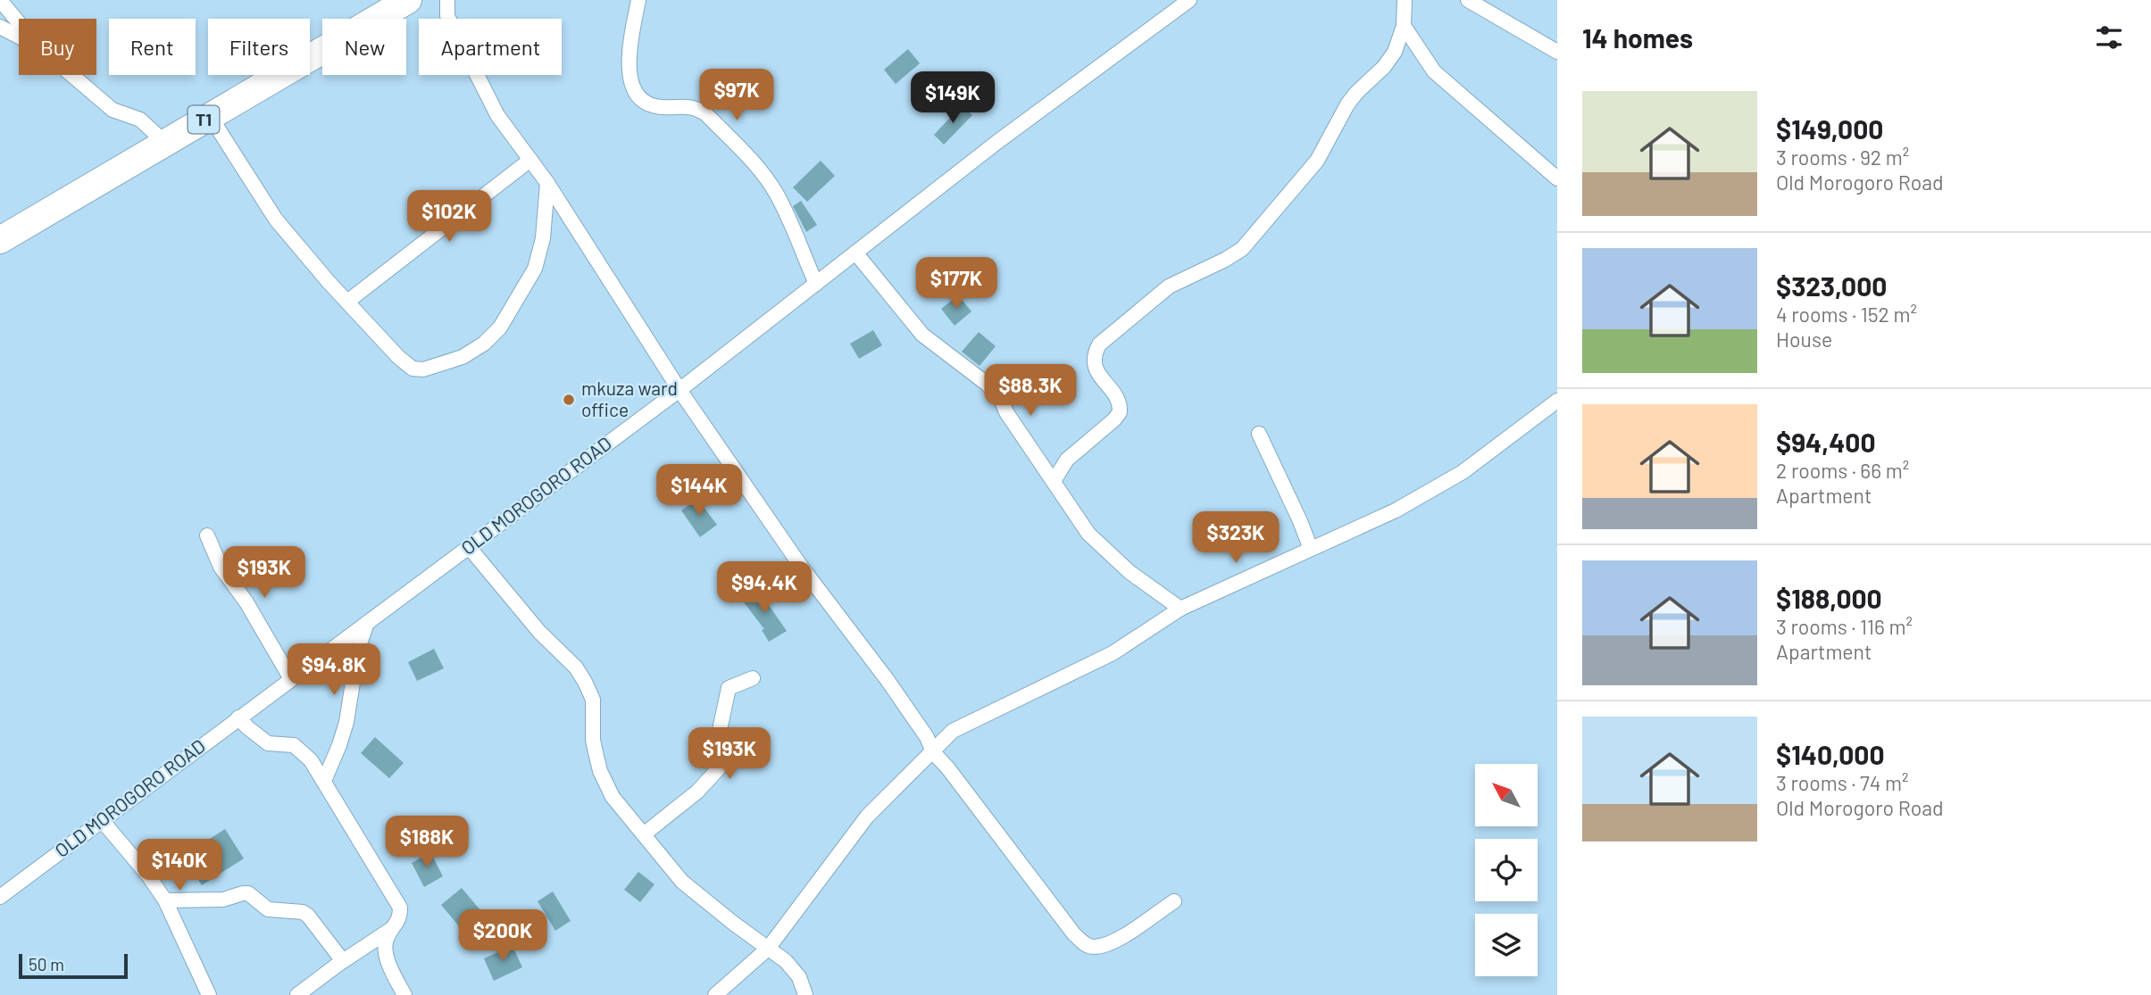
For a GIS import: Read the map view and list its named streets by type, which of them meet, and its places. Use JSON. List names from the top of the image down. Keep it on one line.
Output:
{"streets":{"highway":["T1"],"street":["OLD MOROGORO ROAD"]},"places":["mkuza ward office"],"scale_bar":"50 m","north":"top left","page":{"heading":"14 homes","chip":["Buy","Rent","Filters","New","Apartment"],"price":["$97K","$149K","$102K","$177K","$88.3K","$144K","$323K","$193K","$94.4K","$94.8K","$193K","$188K","$140K","$200K"],"list":[{"name":"$149,000","note":"3 rooms · 92 m² · Old Morogoro Road"},{"name":"$323,000","note":"4 rooms · 152 m² · House"},{"name":"$94,400","note":"2 rooms · 66 m² · Apartment"},{"name":"$188,000","note":"3 rooms · 116 m² · Apartment"},{"name":"$140,000","note":"3 rooms · 74 m² · Old Morogoro Road"}],"scale":"50 m"}}
